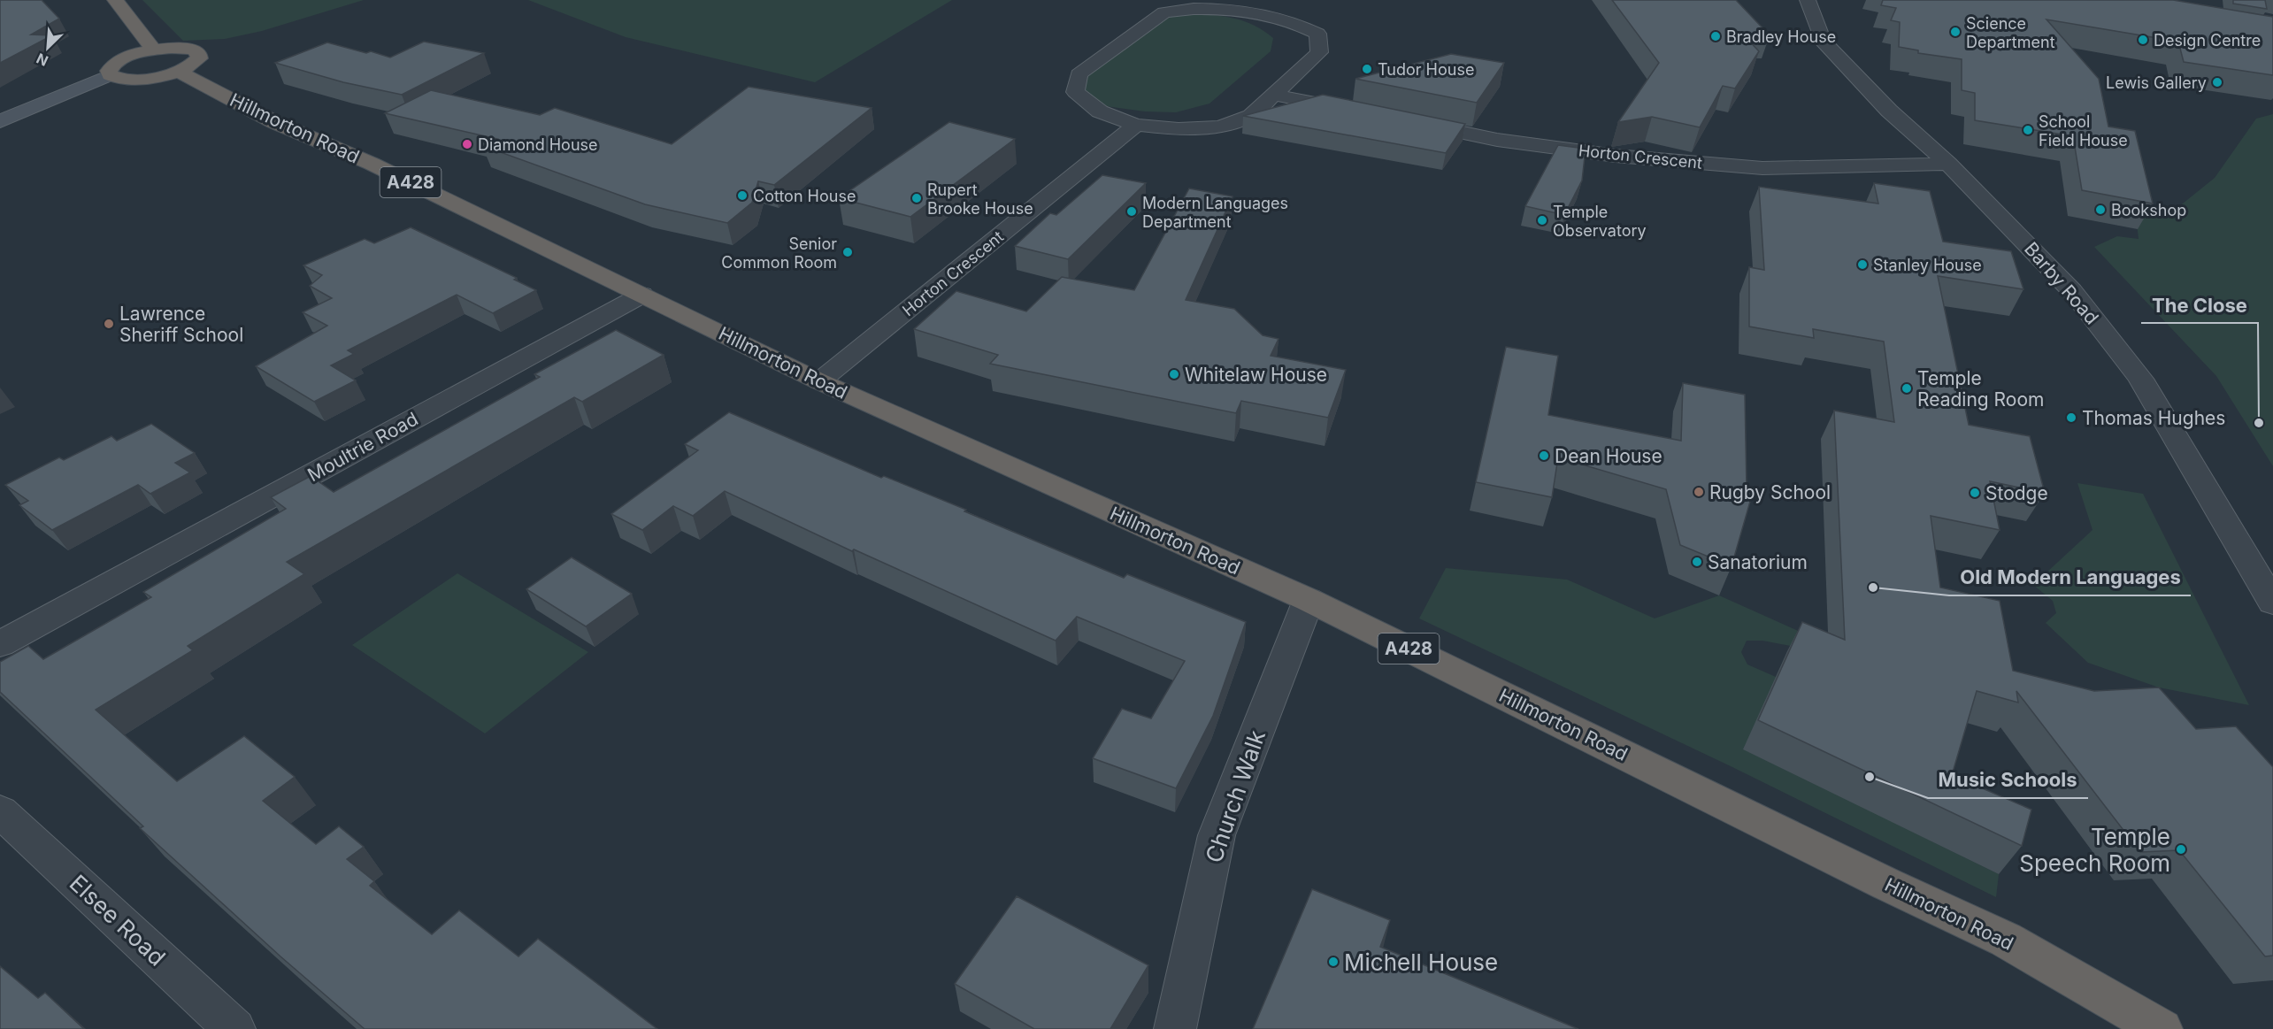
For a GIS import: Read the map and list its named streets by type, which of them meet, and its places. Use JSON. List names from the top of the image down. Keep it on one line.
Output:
{"streets":{"highway":["Hillmorton Road","A428"],"street":["Horton Crescent","Barby Road","Moultrie Road","Church Walk","Elsee Road"]},"crossings":[["Hillmorton Road","Horton Crescent"],["Hillmorton Road","Moultrie Road"],["Hillmorton Road","Church Walk"],["Horton Crescent","Barby Road"]],"places":["Science Department","Bradley House","Design Centre","Tudor House","Lewis Gallery","School Field House","Diamond House","Cotton House","Rupert Brooke House","Bookshop","Modern Languages Department","Temple Observatory","Senior Common Room","Stanley House","Lawrence Sheriff School","Whitelaw House","Temple Reading Room","Thomas Hughes","The Close","Dean House","Rugby School","Stodge","Sanatorium","Old Modern Languages","Music Schools","Temple Speech Room","Michell House"],"north":"bottom left"}
